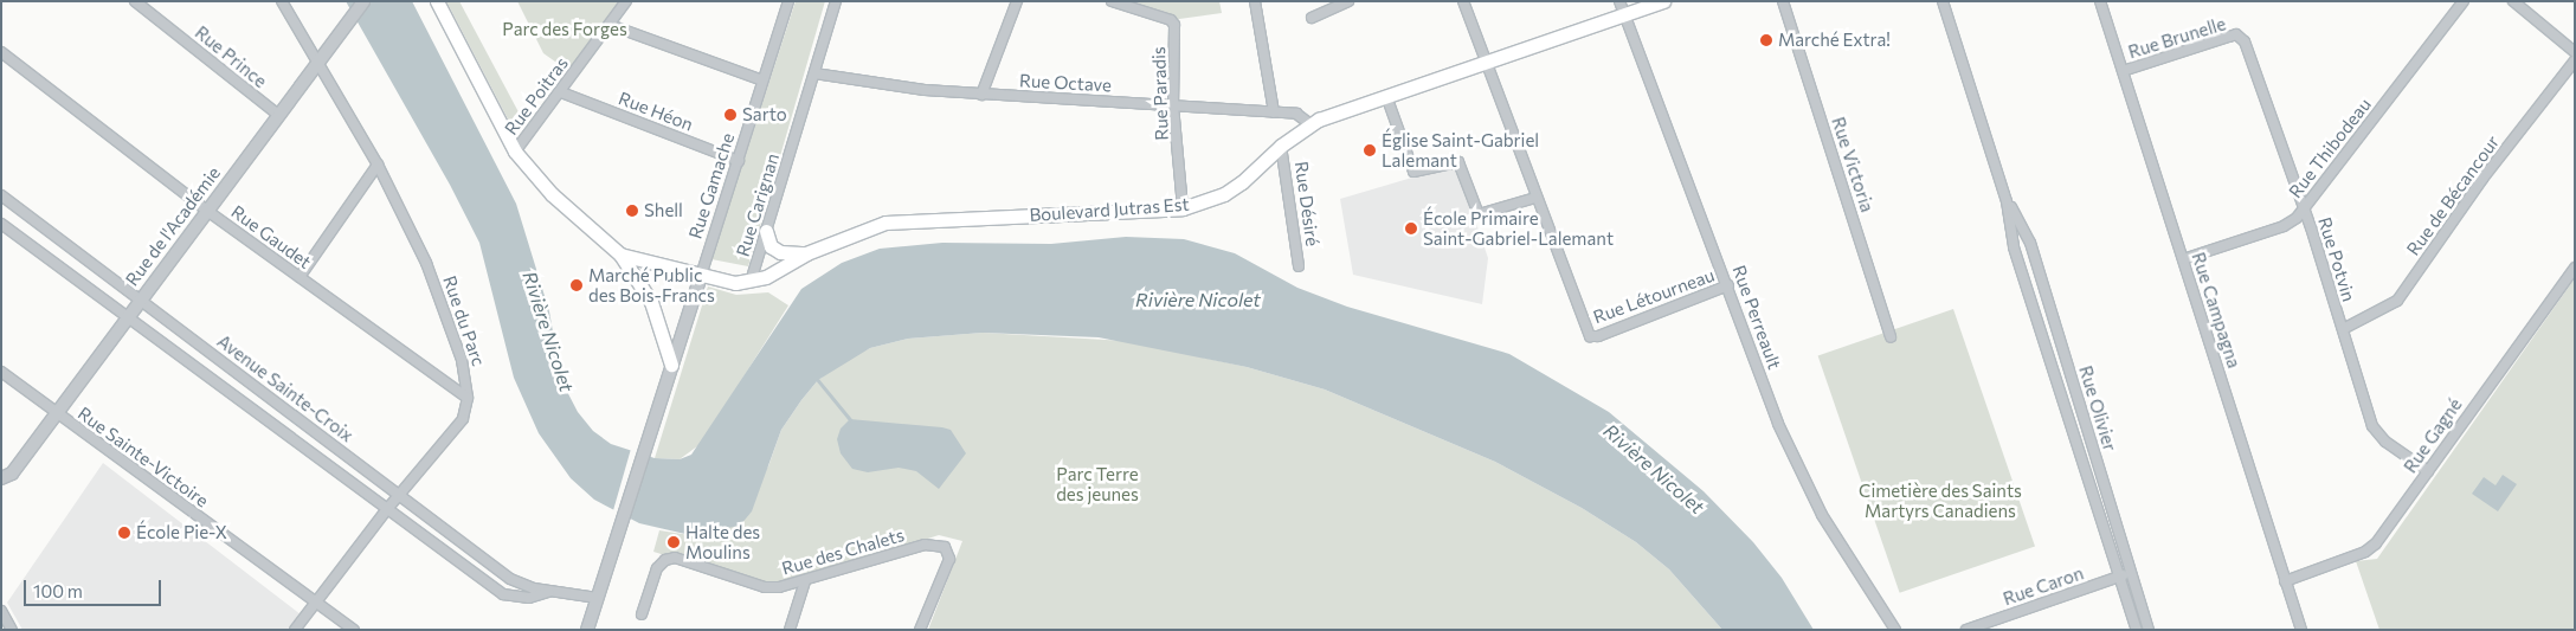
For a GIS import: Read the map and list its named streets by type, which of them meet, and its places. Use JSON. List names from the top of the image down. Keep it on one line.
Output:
{"streets":{"main road":["Boulevard Jutras Est"],"street":["Rue Brunelle","Rue Prince","Rue Octave","Rue Paradis","Rue Poitras","Rue Héon","Rue Thibodeau","Rue Victoria","Rue Gamache","Rue de Bécancour","Rue Désiré","Rue Carignan","Rue de l'Académie","Rue Gaudet","Rue Potvin","Rue Létourneau","Rue Campagna","Rue Perreault","Rue du Parc","Avenue Sainte-Croix","Rue Olivier","Rue Gagné","Rue Sainte-Victoire","Rue des Chalets","Rue Caron"]},"crossings":[["Rue Brunelle","Rue Potvin"],["Rue Brunelle","Rue Campagna"],["Rue Prince","Rue de l'Académie"],["Rue Octave","Rue Paradis"],["Rue Octave","Rue Carignan"],["Rue Octave","Boulevard Jutras Est"],["Rue Paradis","Boulevard Jutras Est"],["Rue Poitras","Rue Héon"],["Rue Héon","Rue Gamache"],["Rue Thibodeau","Rue Potvin"],["Rue Thibodeau","Rue Campagna"],["Rue Gamache","Boulevard Jutras Est"],["Rue Gamache","Avenue Sainte-Croix"],["Rue de Bécancour","Rue Potvin"],["Rue Désiré","Boulevard Jutras Est"],["Rue Carignan","Boulevard Jutras Est"],["Boulevard Jutras Est","Rue Perreault"],["Rue de l'Académie","Rue Gaudet"],["Rue de l'Académie","Rue du Parc"],["Rue de l'Académie","Avenue Sainte-Croix"],["Rue de l'Académie","Rue Sainte-Victoire"],["Rue Gaudet","Rue du Parc"],["Rue Potvin","Rue Gagné"],["Rue Létourneau","Rue Perreault"],["Rue Campagna","Rue Gagné"],["Rue Olivier","Rue Caron"]],"water":["Rivière Nicolet"],"parks":["Parc des Forges","Parc Terre des jeunes","Cimetière des Saints Martyrs Canadiens"],"places":["Marché Extra!","Sarto","Église Saint-Gabriel Lalemant","Shell","École Primaire Saint-Gabriel-Lalemant","Marché Public des Bois-Francs","École Pie-X","Halte des Moulins"],"scale_bar":"100 m"}
